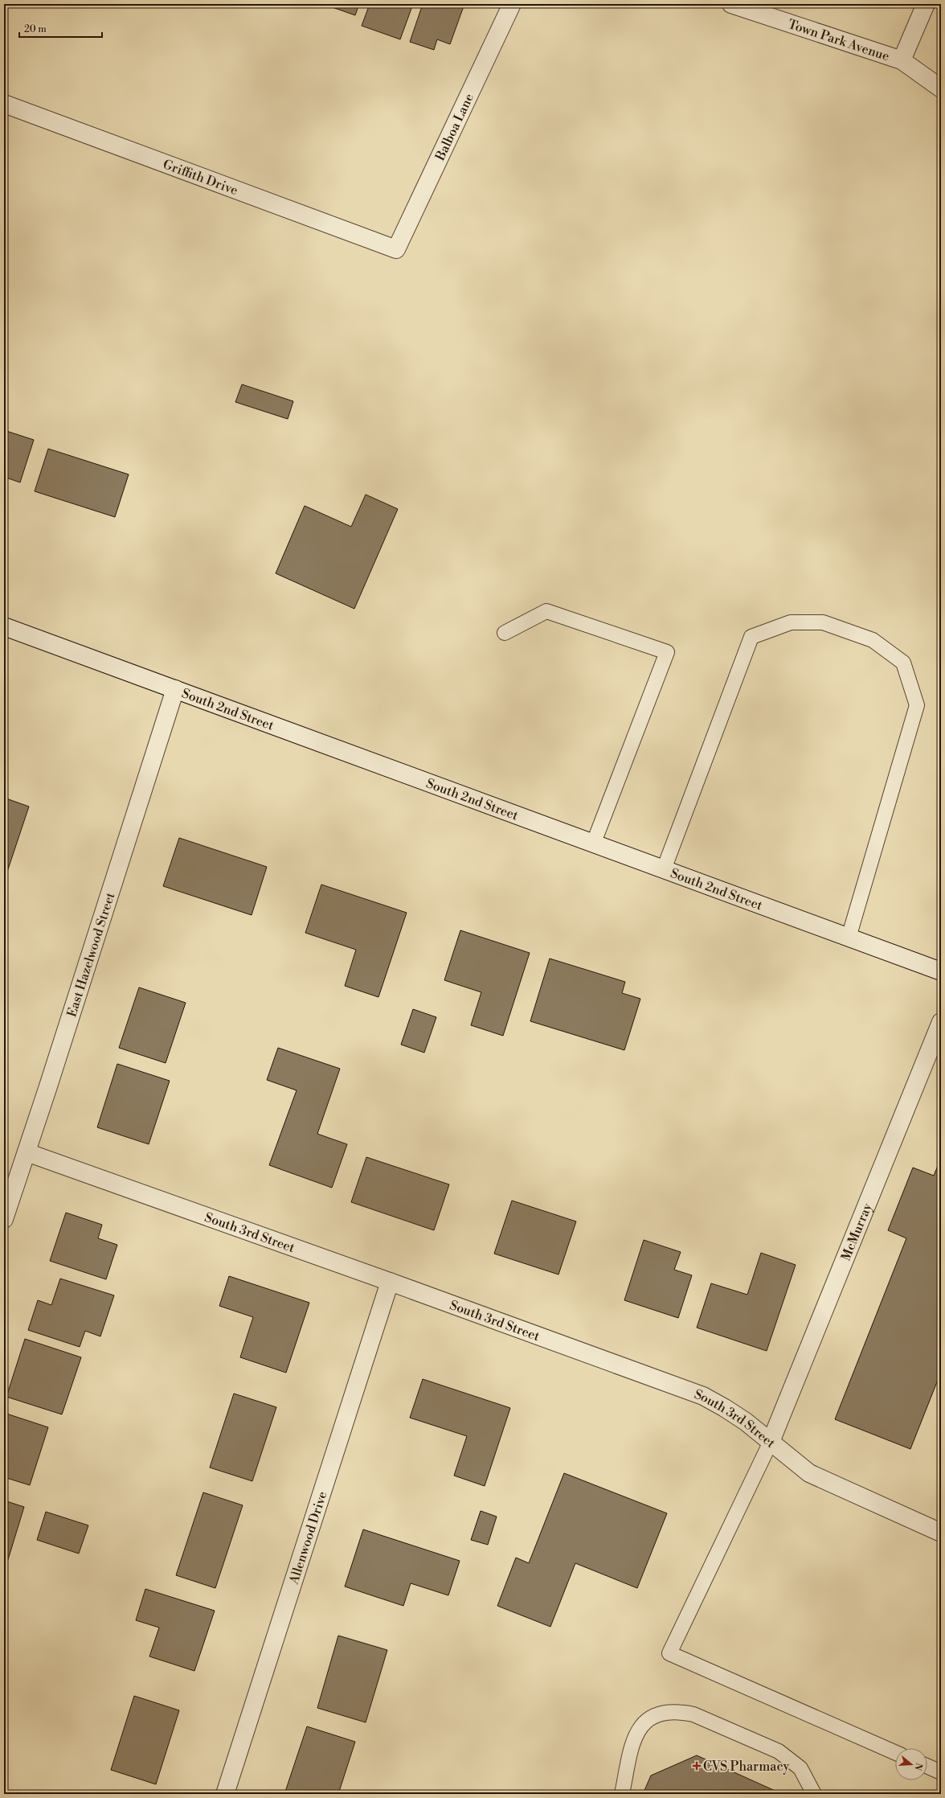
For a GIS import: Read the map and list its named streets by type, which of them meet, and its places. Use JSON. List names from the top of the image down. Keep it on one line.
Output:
{"streets":{"street":["Town Park Avenue","Balboa Lane","Griffith Drive","South 2nd Street","East Hazelwood Street","South 3rd Street","McMurray","Allenwood Drive"]},"crossings":[["Balboa Lane","Griffith Drive"],["South 2nd Street","East Hazelwood Street"],["East Hazelwood Street","South 3rd Street"],["South 3rd Street","McMurray"],["South 3rd Street","Allenwood Drive"]],"places":{"health":["CVS Pharmacy"]},"scale_bar":"20 m","north":"right"}
